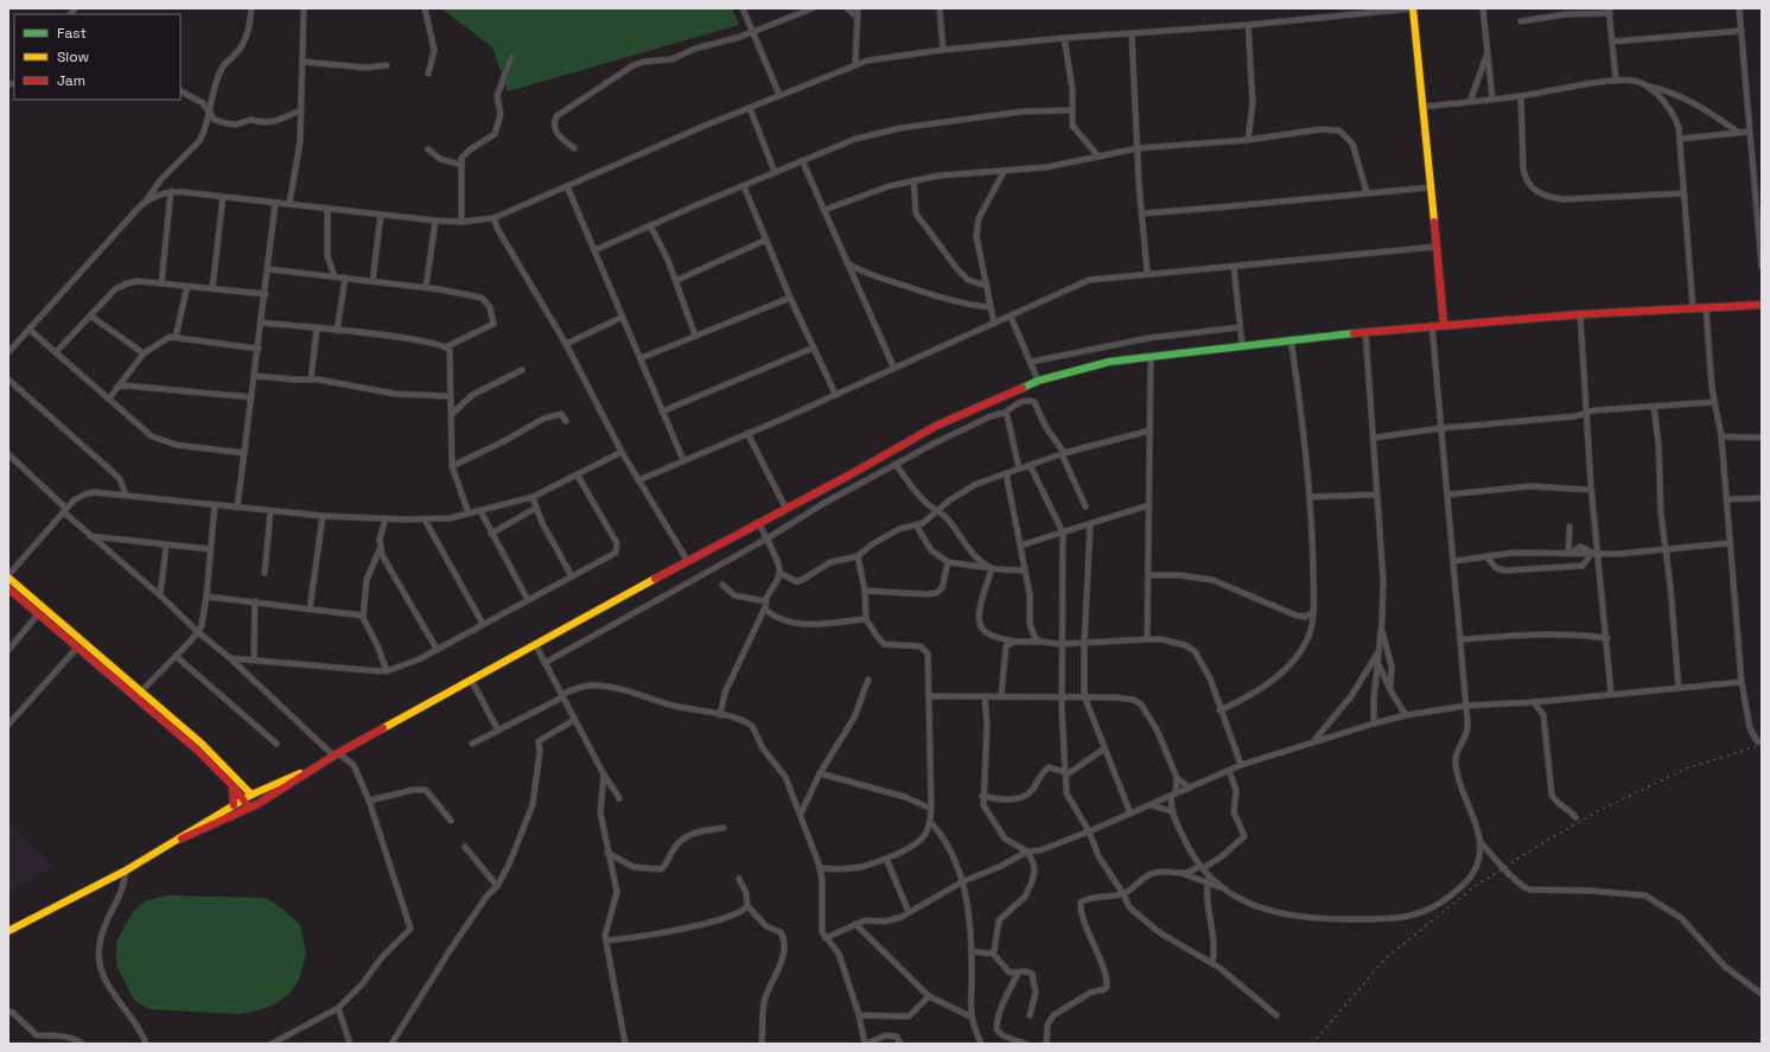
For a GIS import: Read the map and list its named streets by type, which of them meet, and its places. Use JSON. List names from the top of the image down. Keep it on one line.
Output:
{"legend":["Fast","Slow","Jam"]}
